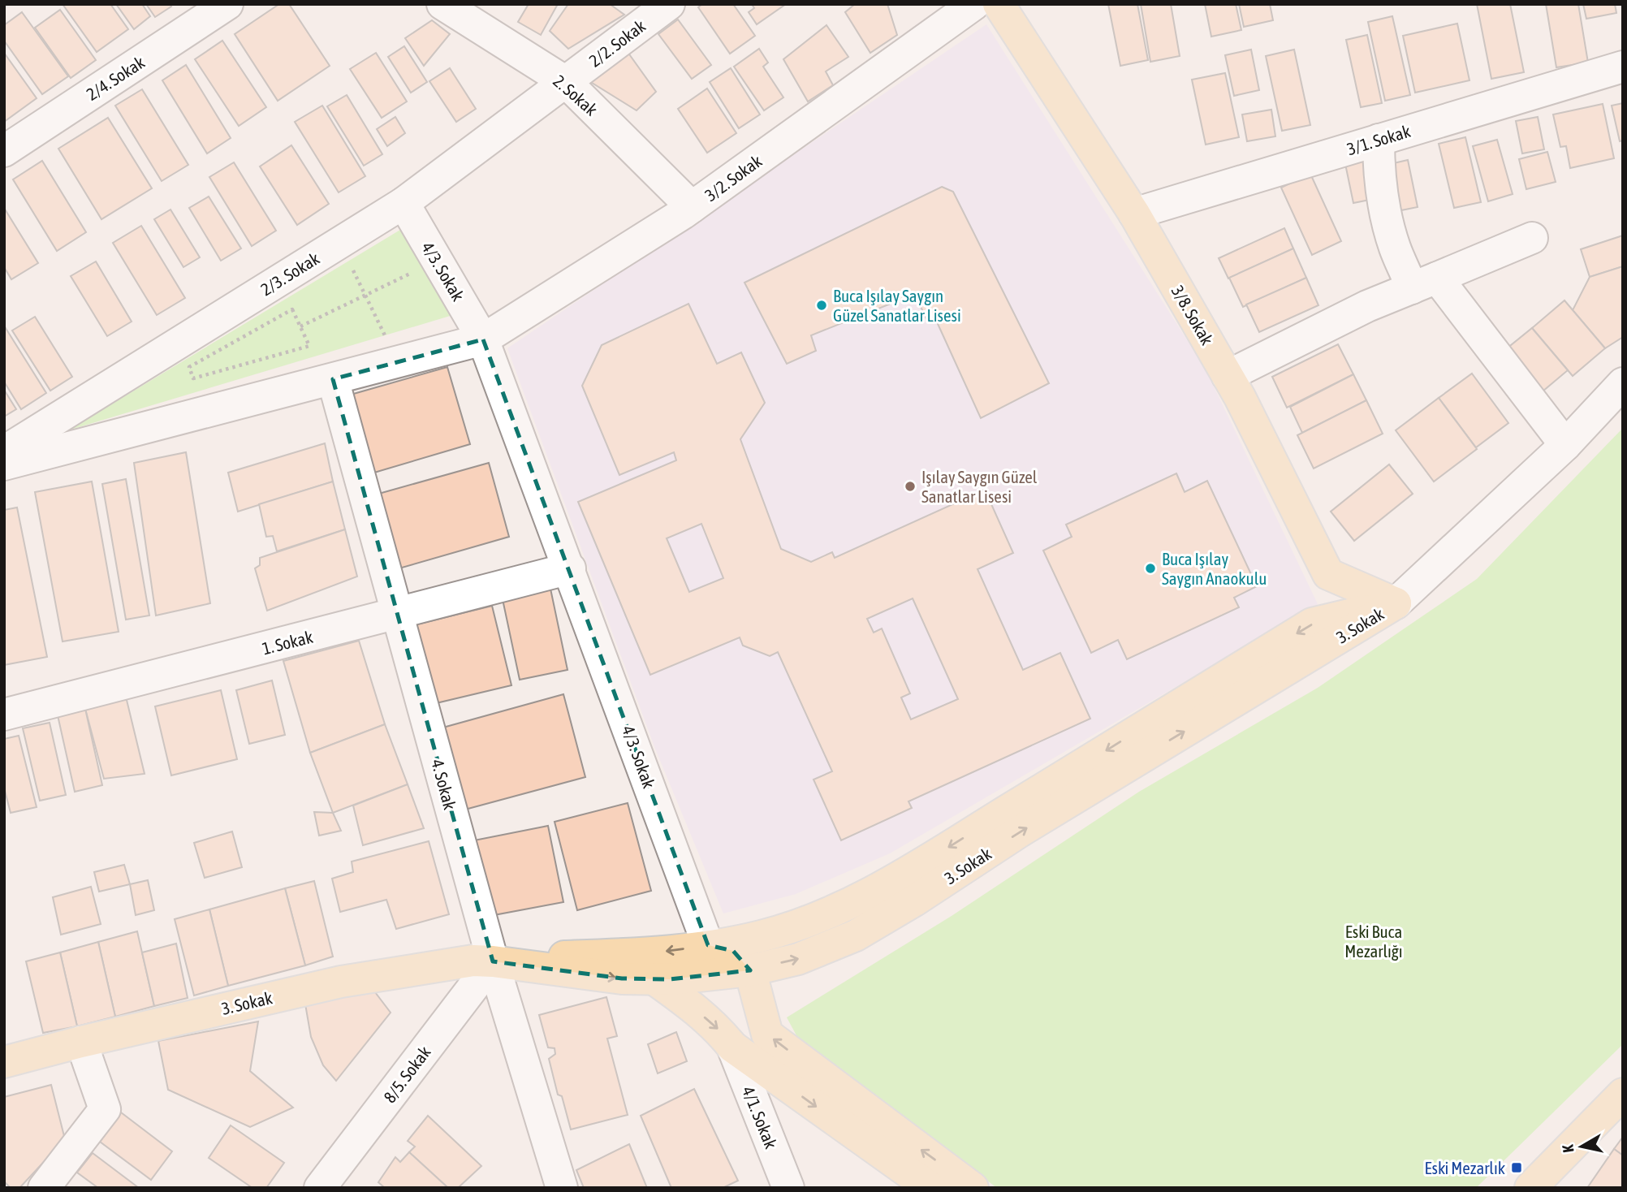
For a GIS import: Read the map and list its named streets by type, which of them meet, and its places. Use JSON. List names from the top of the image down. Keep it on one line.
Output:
{"streets":{"main road":["3/8. Sokak","3. Sokak"],"street":["2/2. Sokak","2/4. Sokak","2. Sokak","3/1. Sokak","3/2. Sokak","4/3. Sokak","2/3. Sokak","1. Sokak","4. Sokak","8/5. Sokak","4/1. Sokak"]},"crossings":[["2/2. Sokak","2. Sokak"],["2/2. Sokak","2/3. Sokak"],["2. Sokak","3/2. Sokak"],["2. Sokak","2/3. Sokak"],["3/1. Sokak","3/8. Sokak"],["3/2. Sokak","4/3. Sokak"],["3/2. Sokak","3/8. Sokak"],["4/3. Sokak","2/3. Sokak"],["4/3. Sokak","3. Sokak"],["4/3. Sokak","1. Sokak"],["3/8. Sokak","3. Sokak"],["3. Sokak","4. Sokak"],["3. Sokak","8/5. Sokak"],["1. Sokak","4. Sokak"],["4. Sokak","8/5. Sokak"]],"parks":["Eski Buca Mezarlığı"],"places":{"other":["Buca Işılay Saygın Güzel Sanatlar Lisesi","Işılay Saygın Güzel Sanatlar Lisesi","Buca Işılay Saygın Anaokulu"],"transit":["Eski Mezarlık"]},"north":"left"}
